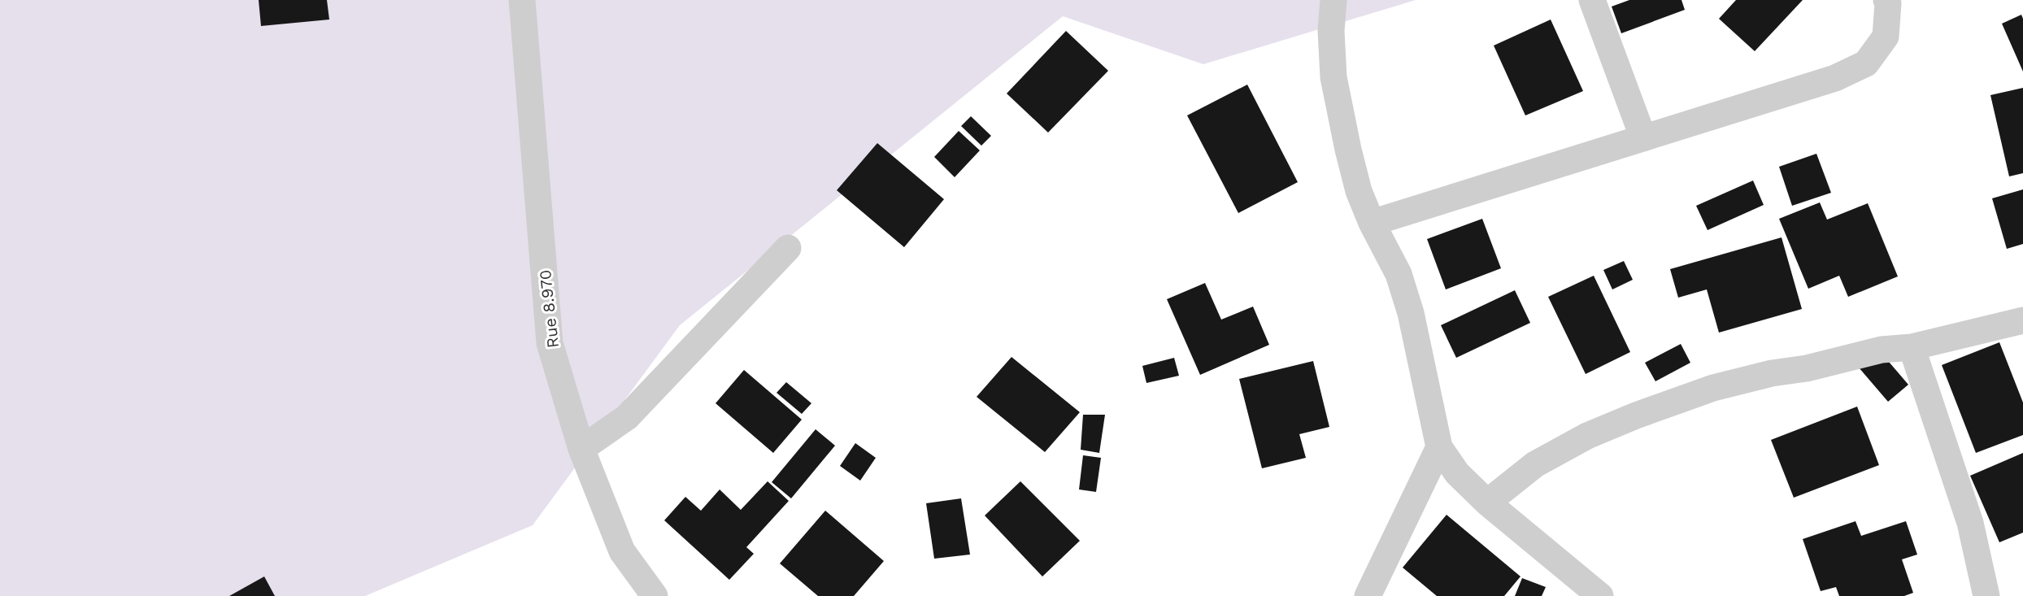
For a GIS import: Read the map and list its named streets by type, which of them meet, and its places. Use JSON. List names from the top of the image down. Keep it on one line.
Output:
{"streets":{"street":["Rue 8.970"]}}
